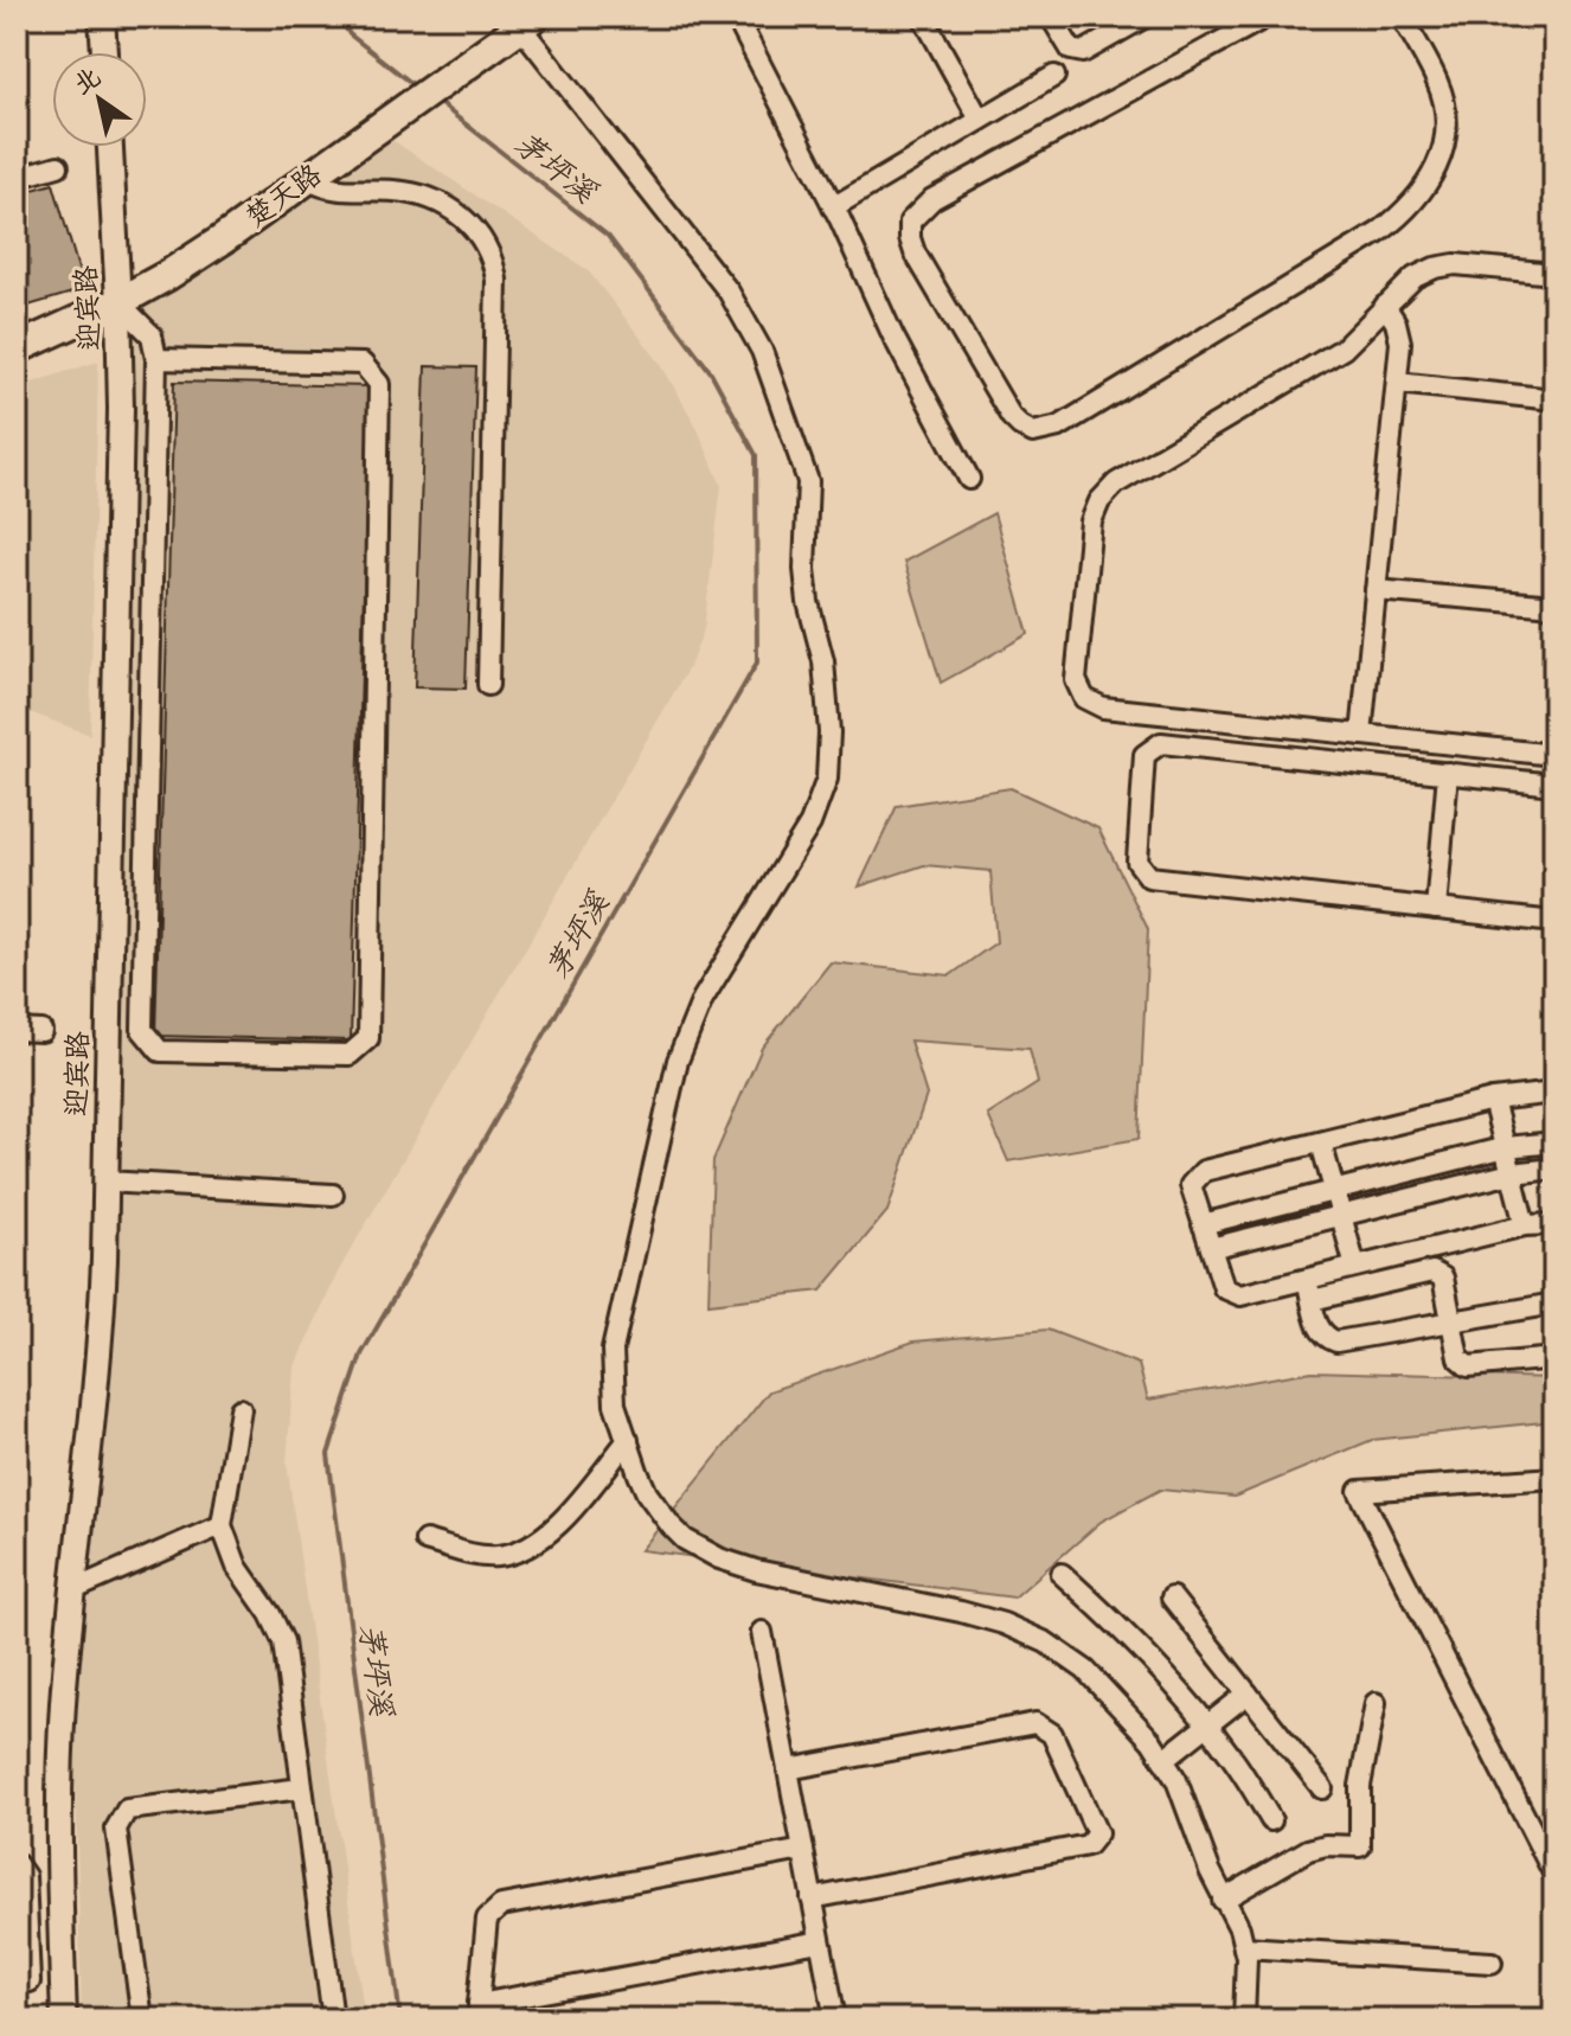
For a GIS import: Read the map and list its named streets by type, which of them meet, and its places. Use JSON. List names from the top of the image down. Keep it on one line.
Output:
{"streets":{"highway":["楚天路"],"main road":["迎宾路"]},"crossings":[["楚天路","迎宾路"]],"water":["茅坪溪"],"north":"top left"}
